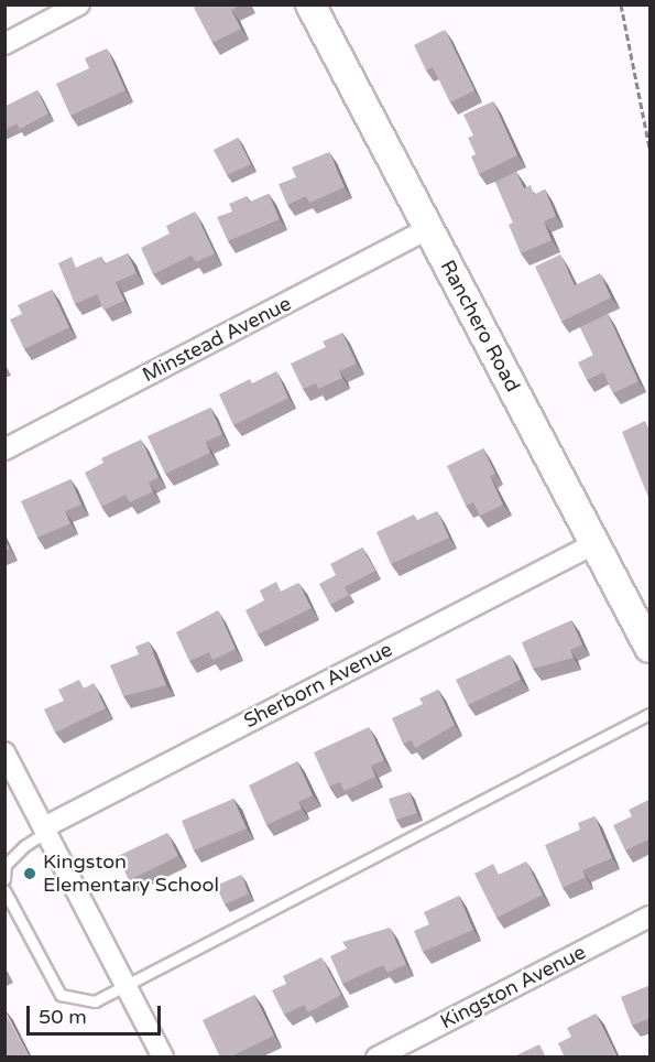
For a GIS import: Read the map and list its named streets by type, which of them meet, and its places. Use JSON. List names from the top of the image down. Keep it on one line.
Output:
{"streets":{"main road":["Ranchero Road"],"street":["Minstead Avenue","Sherborn Avenue","Kingston Avenue"]},"crossings":[["Ranchero Road","Minstead Avenue"],["Ranchero Road","Sherborn Avenue"]],"places":["Kingston Elementary School"],"scale_bar":"50 m"}
